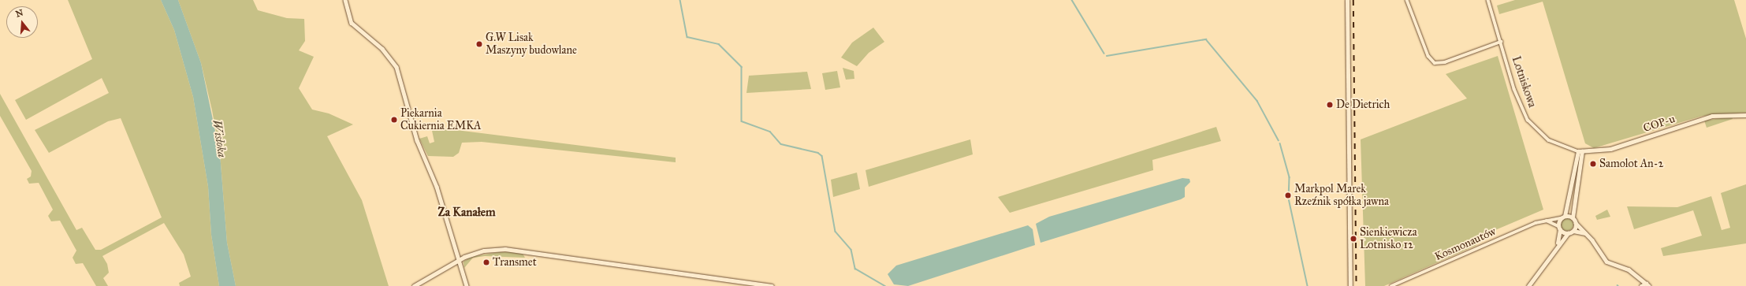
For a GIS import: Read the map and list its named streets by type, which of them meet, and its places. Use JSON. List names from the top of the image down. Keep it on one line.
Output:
{"streets":{"main road":["COP-u"],"street":["Lotniskowa","Kosmonautów"]},"crossings":[["Lotniskowa","COP-u"]],"districts":["Za Kanałem"],"water":["Wisłoka"],"places":["G.W Lisak Maszyny budowlane","De Dietrich","Piekarnia Cukiernia EMKA","Samolot An-2","Markpol Marek Rzeźnik spółka jawna","Sienkiewicza Lotnisko 12","Transmet"],"north":"top"}
